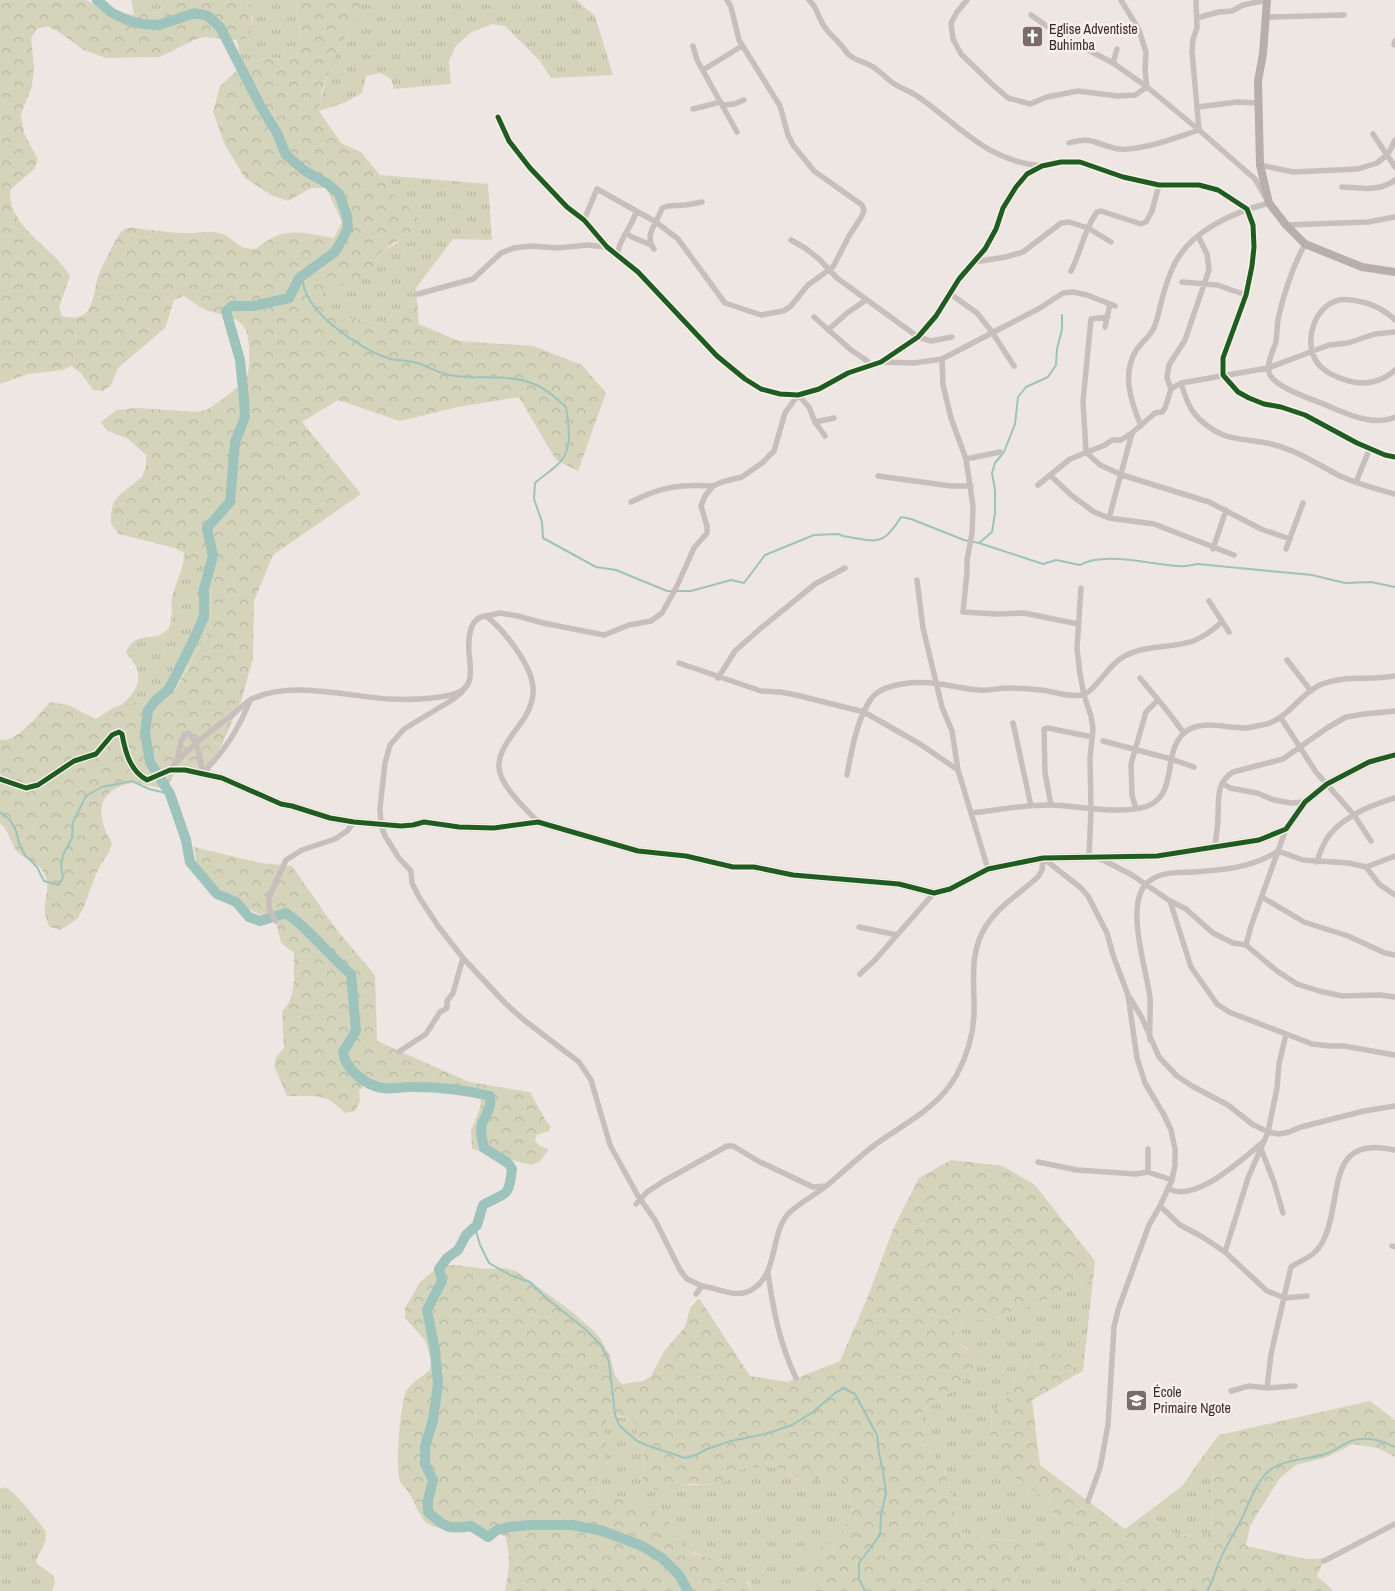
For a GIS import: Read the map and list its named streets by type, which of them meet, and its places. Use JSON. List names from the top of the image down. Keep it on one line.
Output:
{"places":{"church":["Eglise Adventiste Buhimba"],"school or university":["École Primaire Ngote"]}}
